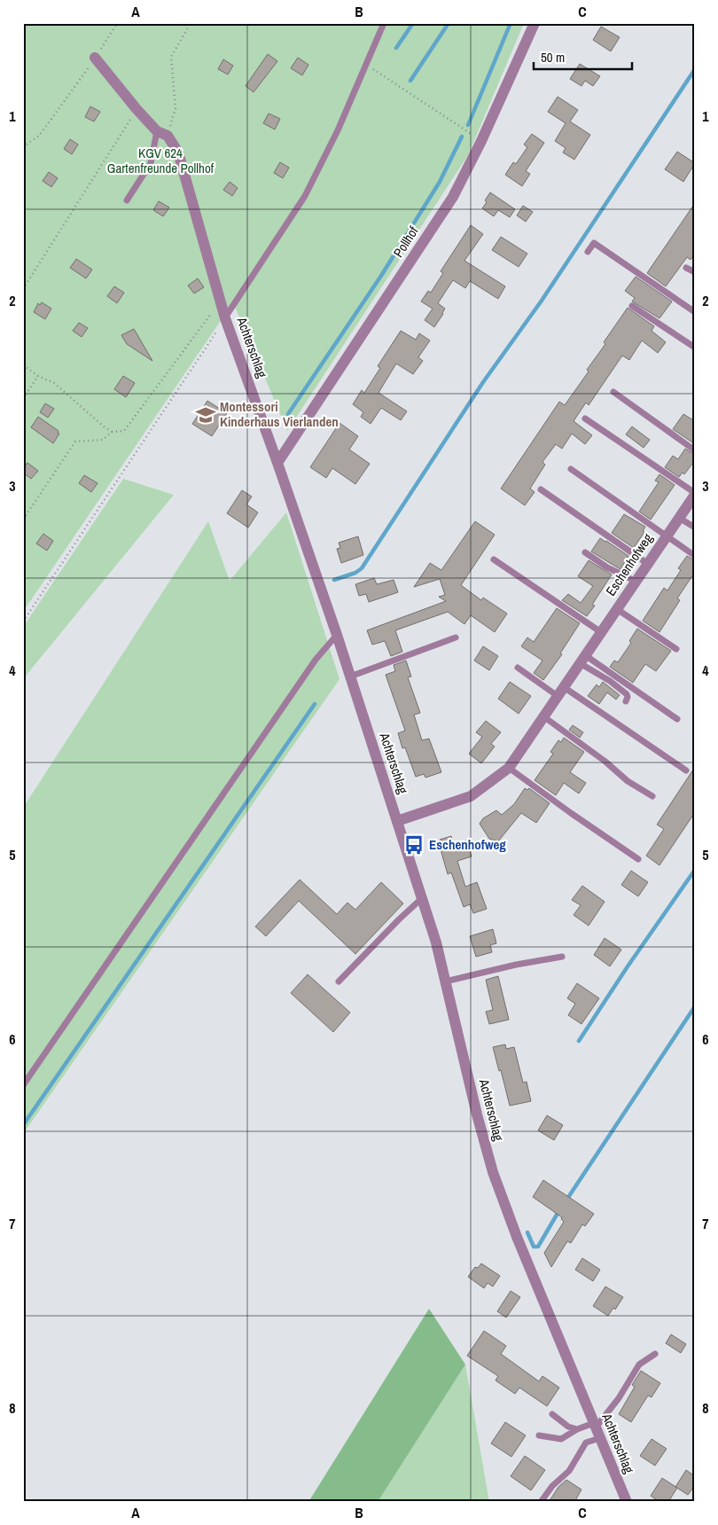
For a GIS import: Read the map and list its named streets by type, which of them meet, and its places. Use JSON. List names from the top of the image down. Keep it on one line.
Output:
{"streets":{"street":["Pollhof","Achterschlag","Eschenhofweg"]},"crossings":[["Pollhof","Achterschlag"],["Achterschlag","Eschenhofweg"]],"parks":["KGV 624 Gartenfreunde Pollhof"],"places":{"school or university":["Montessori Kinderhaus Vierlanden"],"bus stop":["Eschenhofweg"]},"scale_bar":"50 m","grid":{"columns":["A","B","C"],"rows":["1","2","3","4","5","6","7","8"]}}
